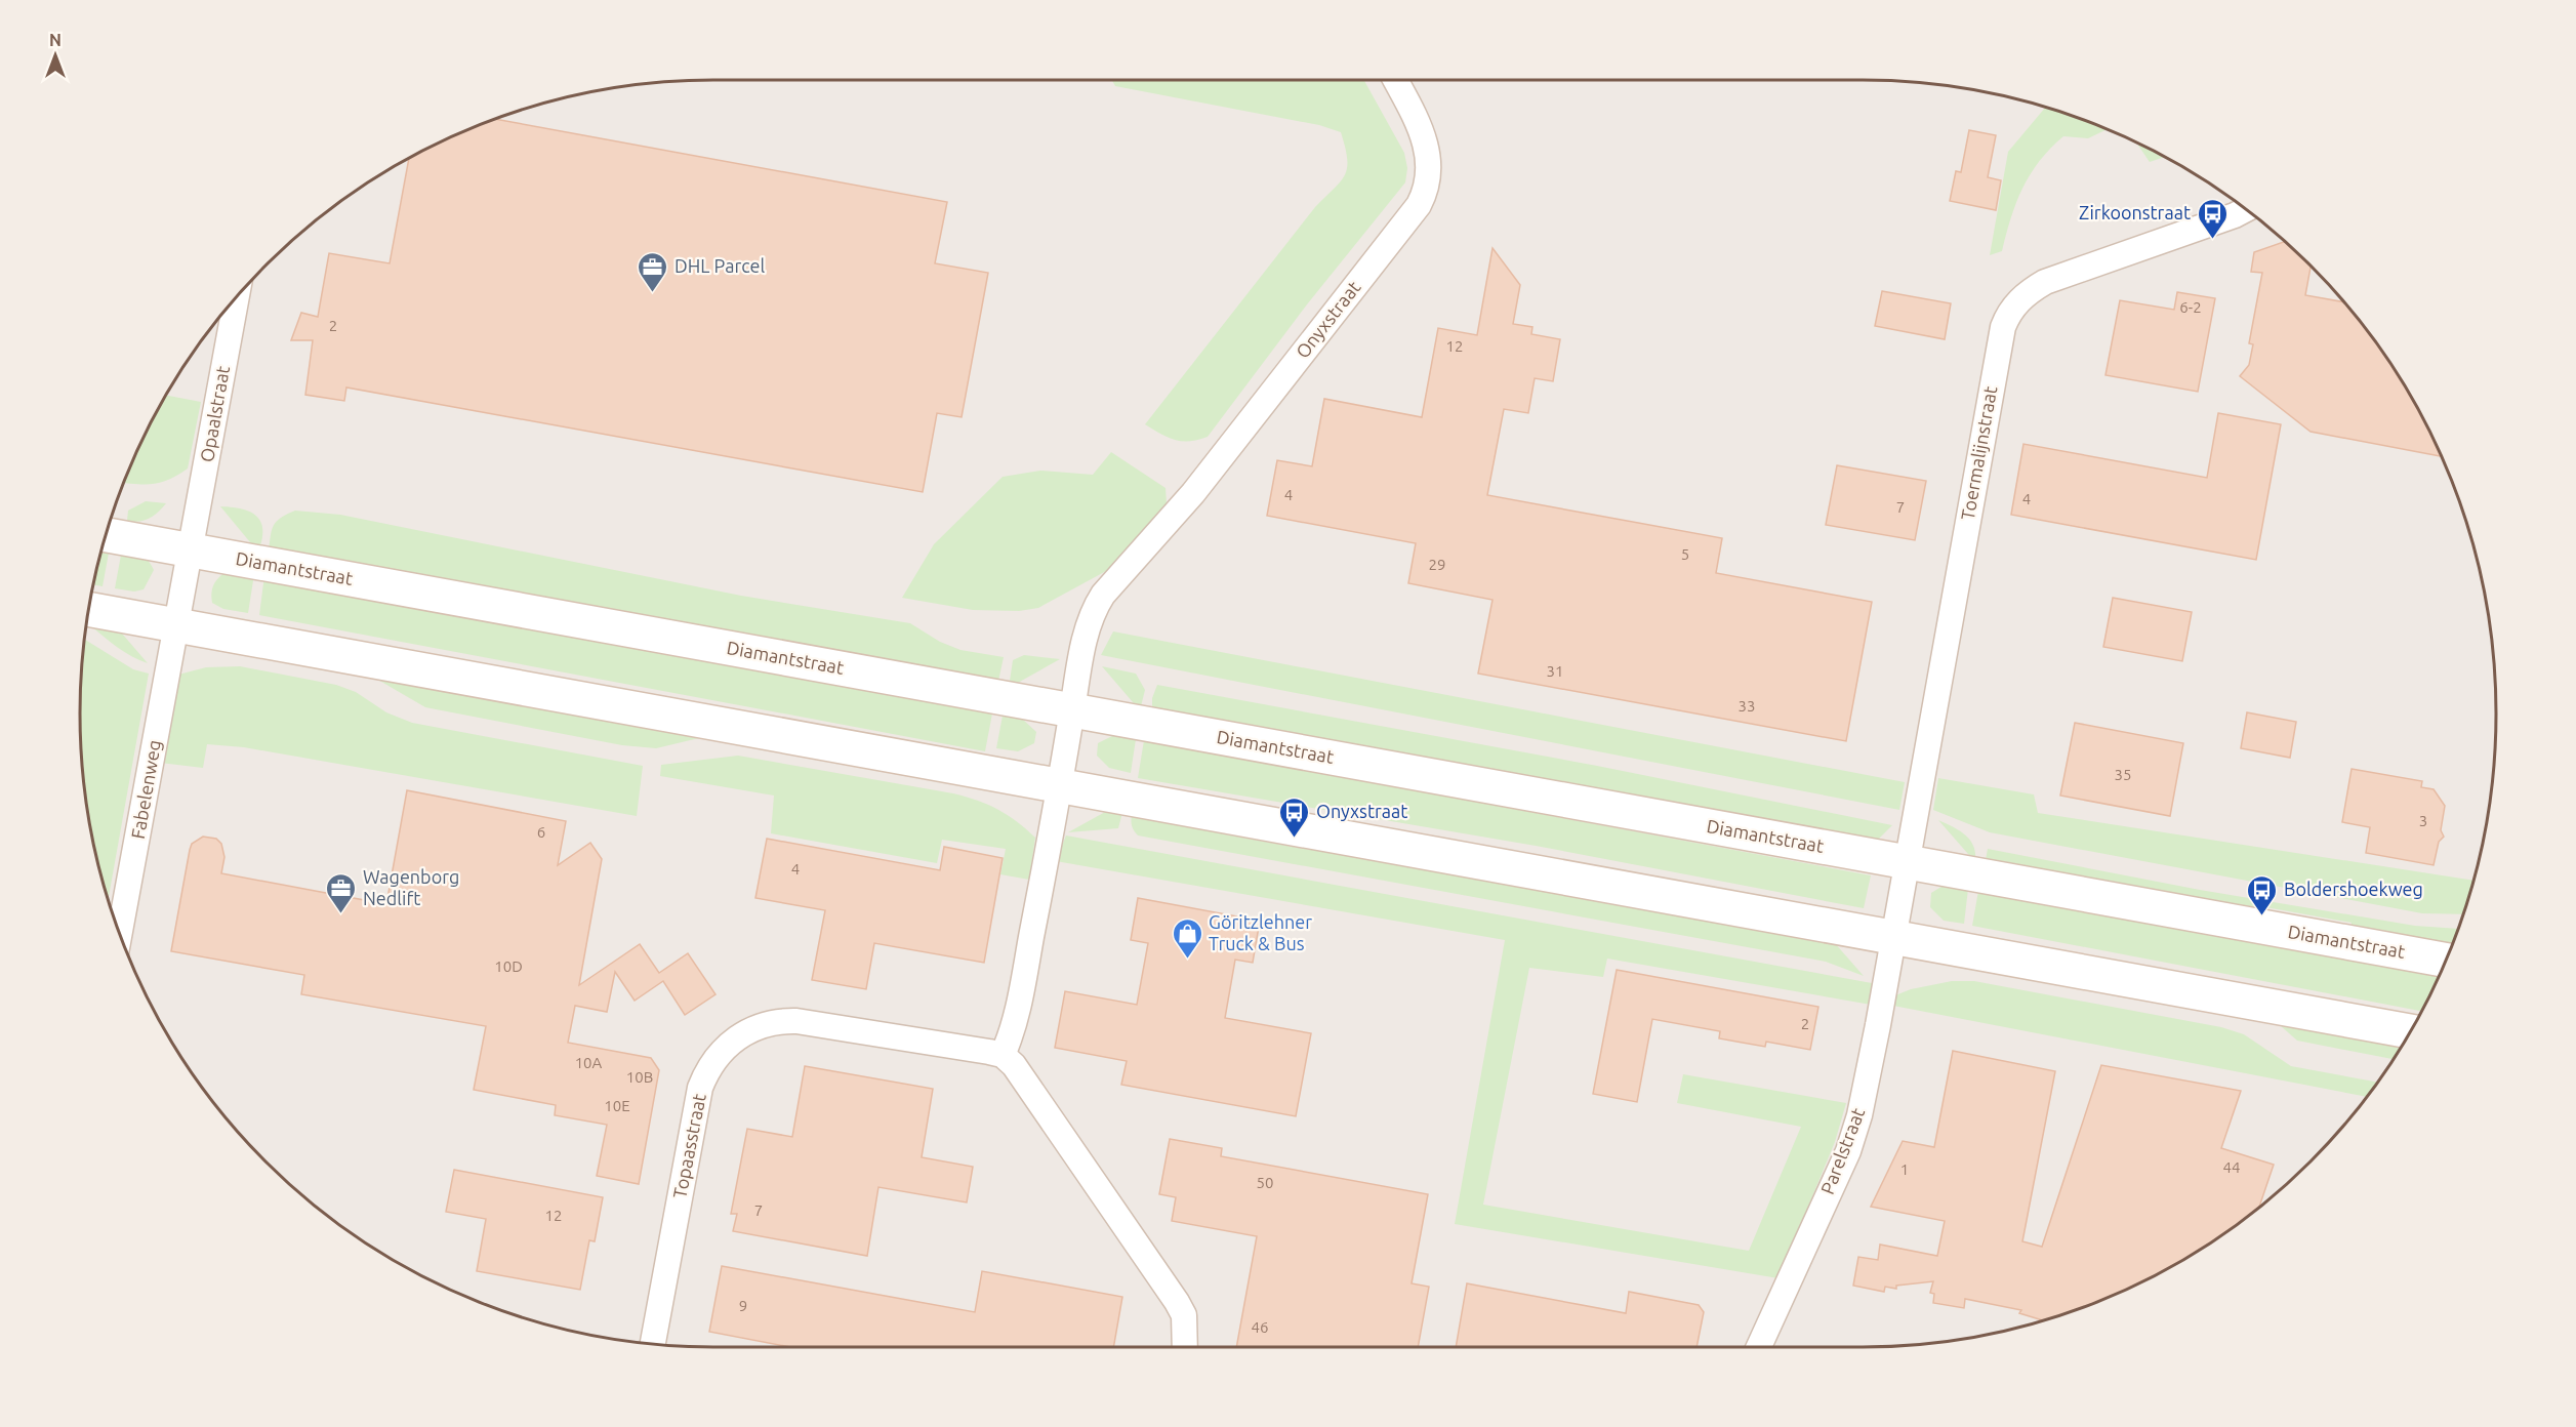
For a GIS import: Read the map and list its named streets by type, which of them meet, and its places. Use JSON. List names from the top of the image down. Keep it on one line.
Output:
{"streets":{"main road":["Diamantstraat"],"street":["Onyxstraat","Opaalstraat","Toermalijnstraat","Fabelenweg","Topaasstraat","Parelstraat"]},"crossings":[["Onyxstraat","Diamantstraat"],["Opaalstraat","Diamantstraat"],["Opaalstraat","Fabelenweg"],["Toermalijnstraat","Diamantstraat"],["Toermalijnstraat","Parelstraat"]],"places":{"bus stop":["Zirkoonstraat","Onyxstraat","Boldershoekweg"],"office":["DHL Parcel","Wagenborg Nedlift"],"shop":["Göritzlehner Truck & Bus"]},"house_numbers":["6-2","2","12","4","4","7","5","29","31","33","35","3","6","4","10D","2","10A","10B","10E","44","1","50","7","12","9","46"],"north":"top"}
